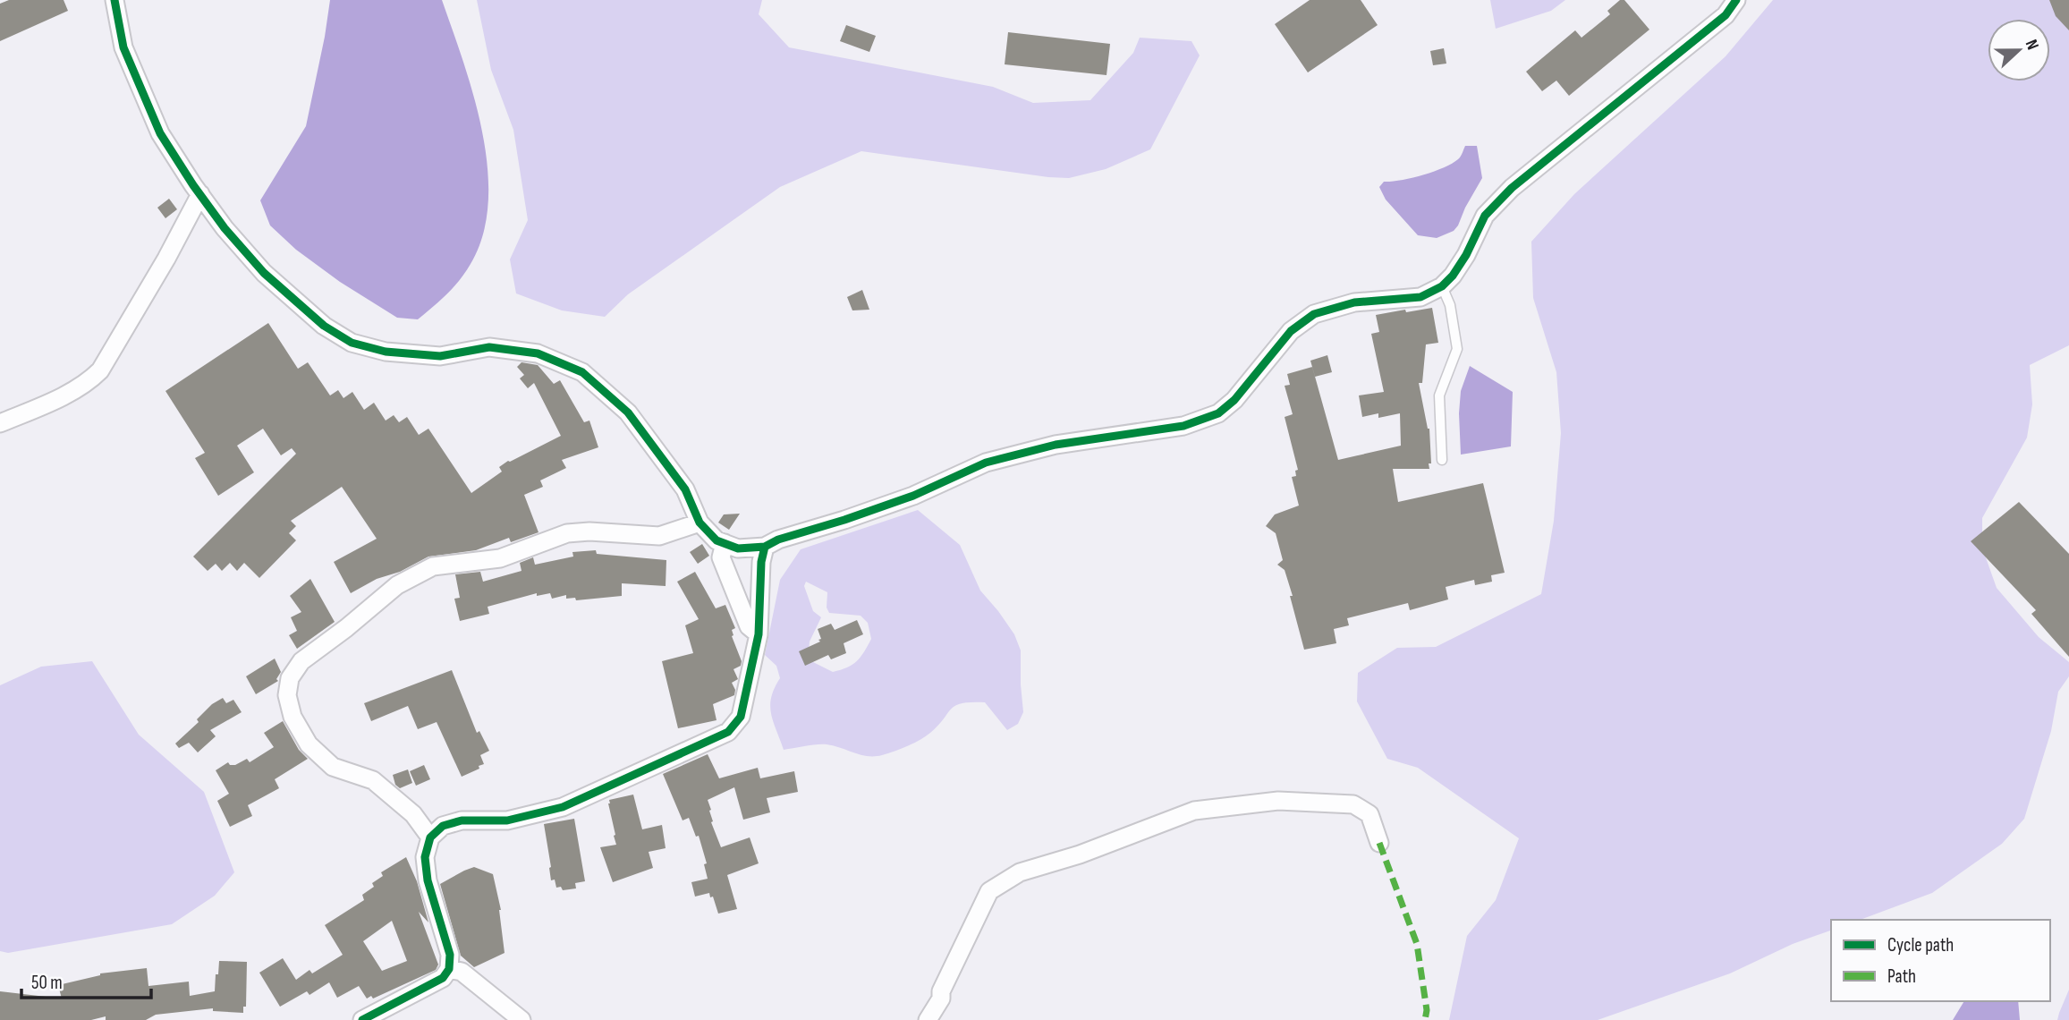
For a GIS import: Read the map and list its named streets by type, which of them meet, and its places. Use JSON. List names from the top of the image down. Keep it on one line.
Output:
{"legend":["Cycle path","Path"],"scale_bar":"50 m","north":"right"}
